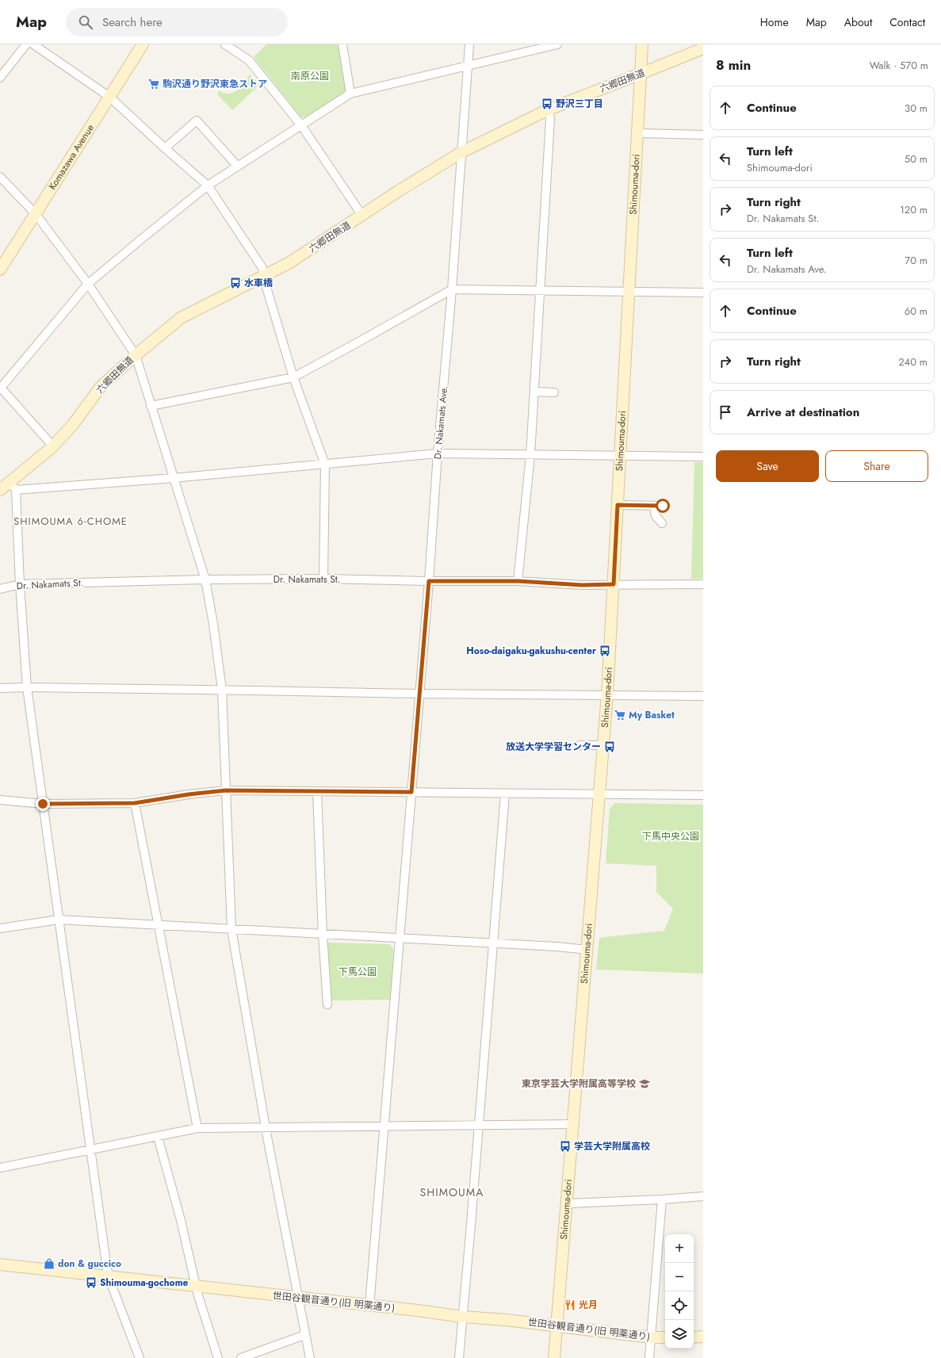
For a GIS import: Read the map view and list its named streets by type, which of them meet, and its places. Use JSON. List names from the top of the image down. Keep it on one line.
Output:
{"streets":{"street":["六郷田無道","Komazawa Avenue","Shimouma-dori","Dr. Nakamats Ave.","Dr. Nakamats St.","世田谷観音通り(旧 明薬通り)"]},"crossings":[["六郷田無道","Shimouma-dori"],["六郷田無道","Dr. Nakamats Ave."],["Shimouma-dori","Dr. Nakamats St."],["Shimouma-dori","世田谷観音通り(旧 明薬通り)"],["Dr. Nakamats Ave.","Dr. Nakamats St."],["Dr. Nakamats Ave.","世田谷観音通り(旧 明薬通り)"]],"districts":["SHIMOUMA 6-CHOME","SHIMOUMA"],"parks":["南原公園","下馬中央公園","下馬公園"],"places":{"supermarket":["駒沢通り野沢東急ストア","My Basket"],"bus stop":["野沢三丁目","水車橋","Hoso-daigaku-gakushu-center","放送大学学習センター","学芸大学附属高校","Shimouma-gochome"],"school or university":["東京学芸大学附属高等学校"],"shop":["don & guccico"],"restaurant":["光月"]},"page":{"header":"Map","search":"Search here","nav":["Home","Map","About","Contact"],"heading":["8 min","Walk · 570 m"],"list":[["Continue","30 m"],["Turn left","Shimouma-dori","50 m"],["Turn right","Dr. Nakamats St.","120 m"],["Turn left","Dr. Nakamats Ave.","70 m"],["Continue","60 m"],["Turn right","240 m"],"Arrive at destination"],"buttons":["Save","Share"],"map_buttons":["+","−"]}}
